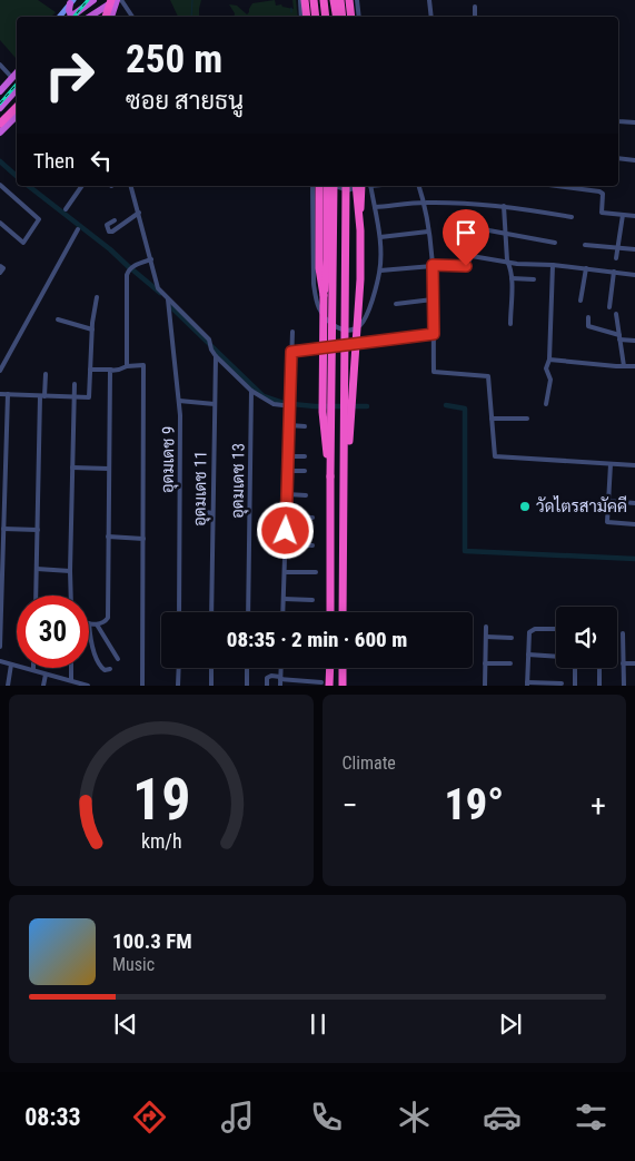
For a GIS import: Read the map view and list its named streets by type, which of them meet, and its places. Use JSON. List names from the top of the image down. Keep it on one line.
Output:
{"streets":{"street":["อุดมเดช 9","อุดมเดช 13","อุดมเดช 11"]},"places":["วัดไตรสามัคคี"],"page":{"turn":["250 m","ซอย สายธนู"],"then":"Then","limit":"30","trip":"08:35 · 2 min · 600 m","tile":"Climate","heat":["−","19°","+"],"song":["100.3 FM","Music"],"tabs":"08:33","gauge":["19","km/h"]}}
